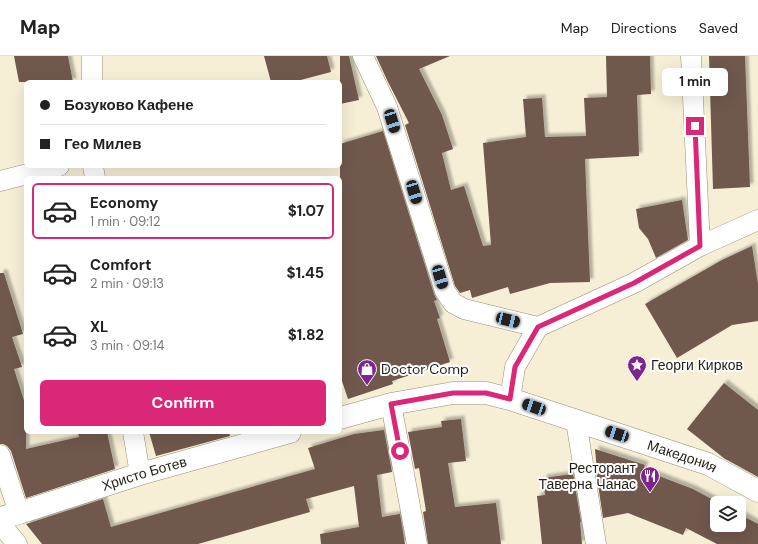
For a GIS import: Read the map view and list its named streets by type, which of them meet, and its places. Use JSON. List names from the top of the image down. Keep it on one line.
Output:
{"streets":{"main road":["Македония","Христо Ботев"]},"places":{"place":["Георги Кирков"],"shop":["Doctor Comp"],"restaurant":["Ресторант Таверна Чанас"]},"page":{"header":"Map","nav":["Map","Directions","Saved"],"bubble":"1 min","banner":["Бозуково Кафене","Гео Милев"],"list":[{"name":"Economy","note":"1 min · 09:12","value":"$1.07"},{"name":"Comfort","note":"2 min · 09:13","value":"$1.45"},{"name":"XL","note":"3 min · 09:14","value":"$1.82"}],"buttons":"Confirm"}}
